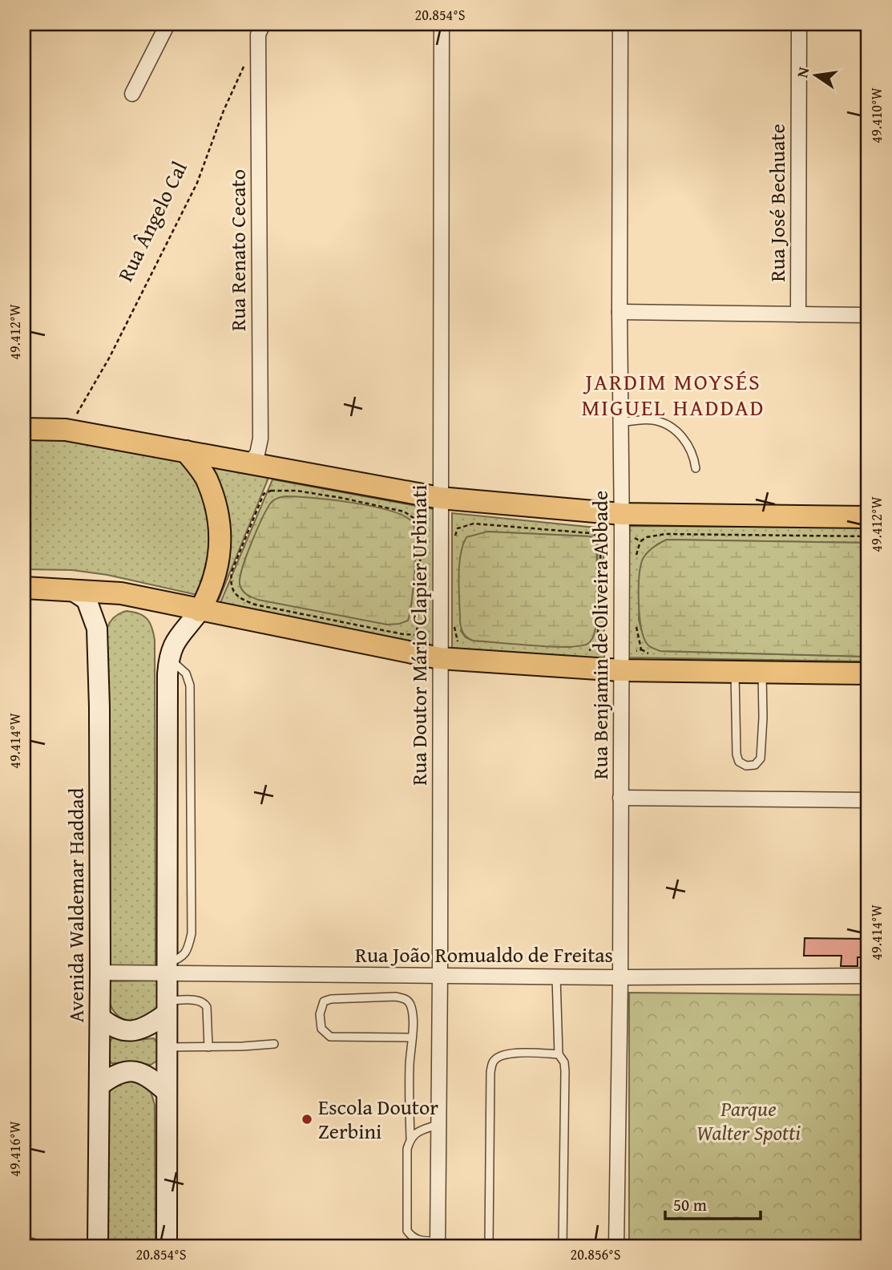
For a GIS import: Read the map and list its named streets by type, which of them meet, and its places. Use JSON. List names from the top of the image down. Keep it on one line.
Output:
{"streets":{"main road":["Avenida Waldemar Haddad"],"street":["Rua José Bechuate","Rua Renato Cecato","Rua Doutor Mário Clapier Urbinati","Rua Benjamin de Oliveira Abbade","Rua João Romualdo de Freitas"],"path":["Rua Ângelo Cal"]},"crossings":[["Rua Doutor Mário Clapier Urbinati","Rua João Romualdo de Freitas"],["Rua Benjamin de Oliveira Abbade","Rua João Romualdo de Freitas"],["Avenida Waldemar Haddad","Rua João Romualdo de Freitas"]],"districts":["JARDIM MOYSÉS MIGUEL HADDAD"],"parks":["Parque Walter Spotti"],"places":["Escola Doutor Zerbini"],"scale_bar":"50 m","north":"left","coordinates":["20.854°S","49.410°W","49.412°W","49.414°W","49.416°W","20.856°S"]}
